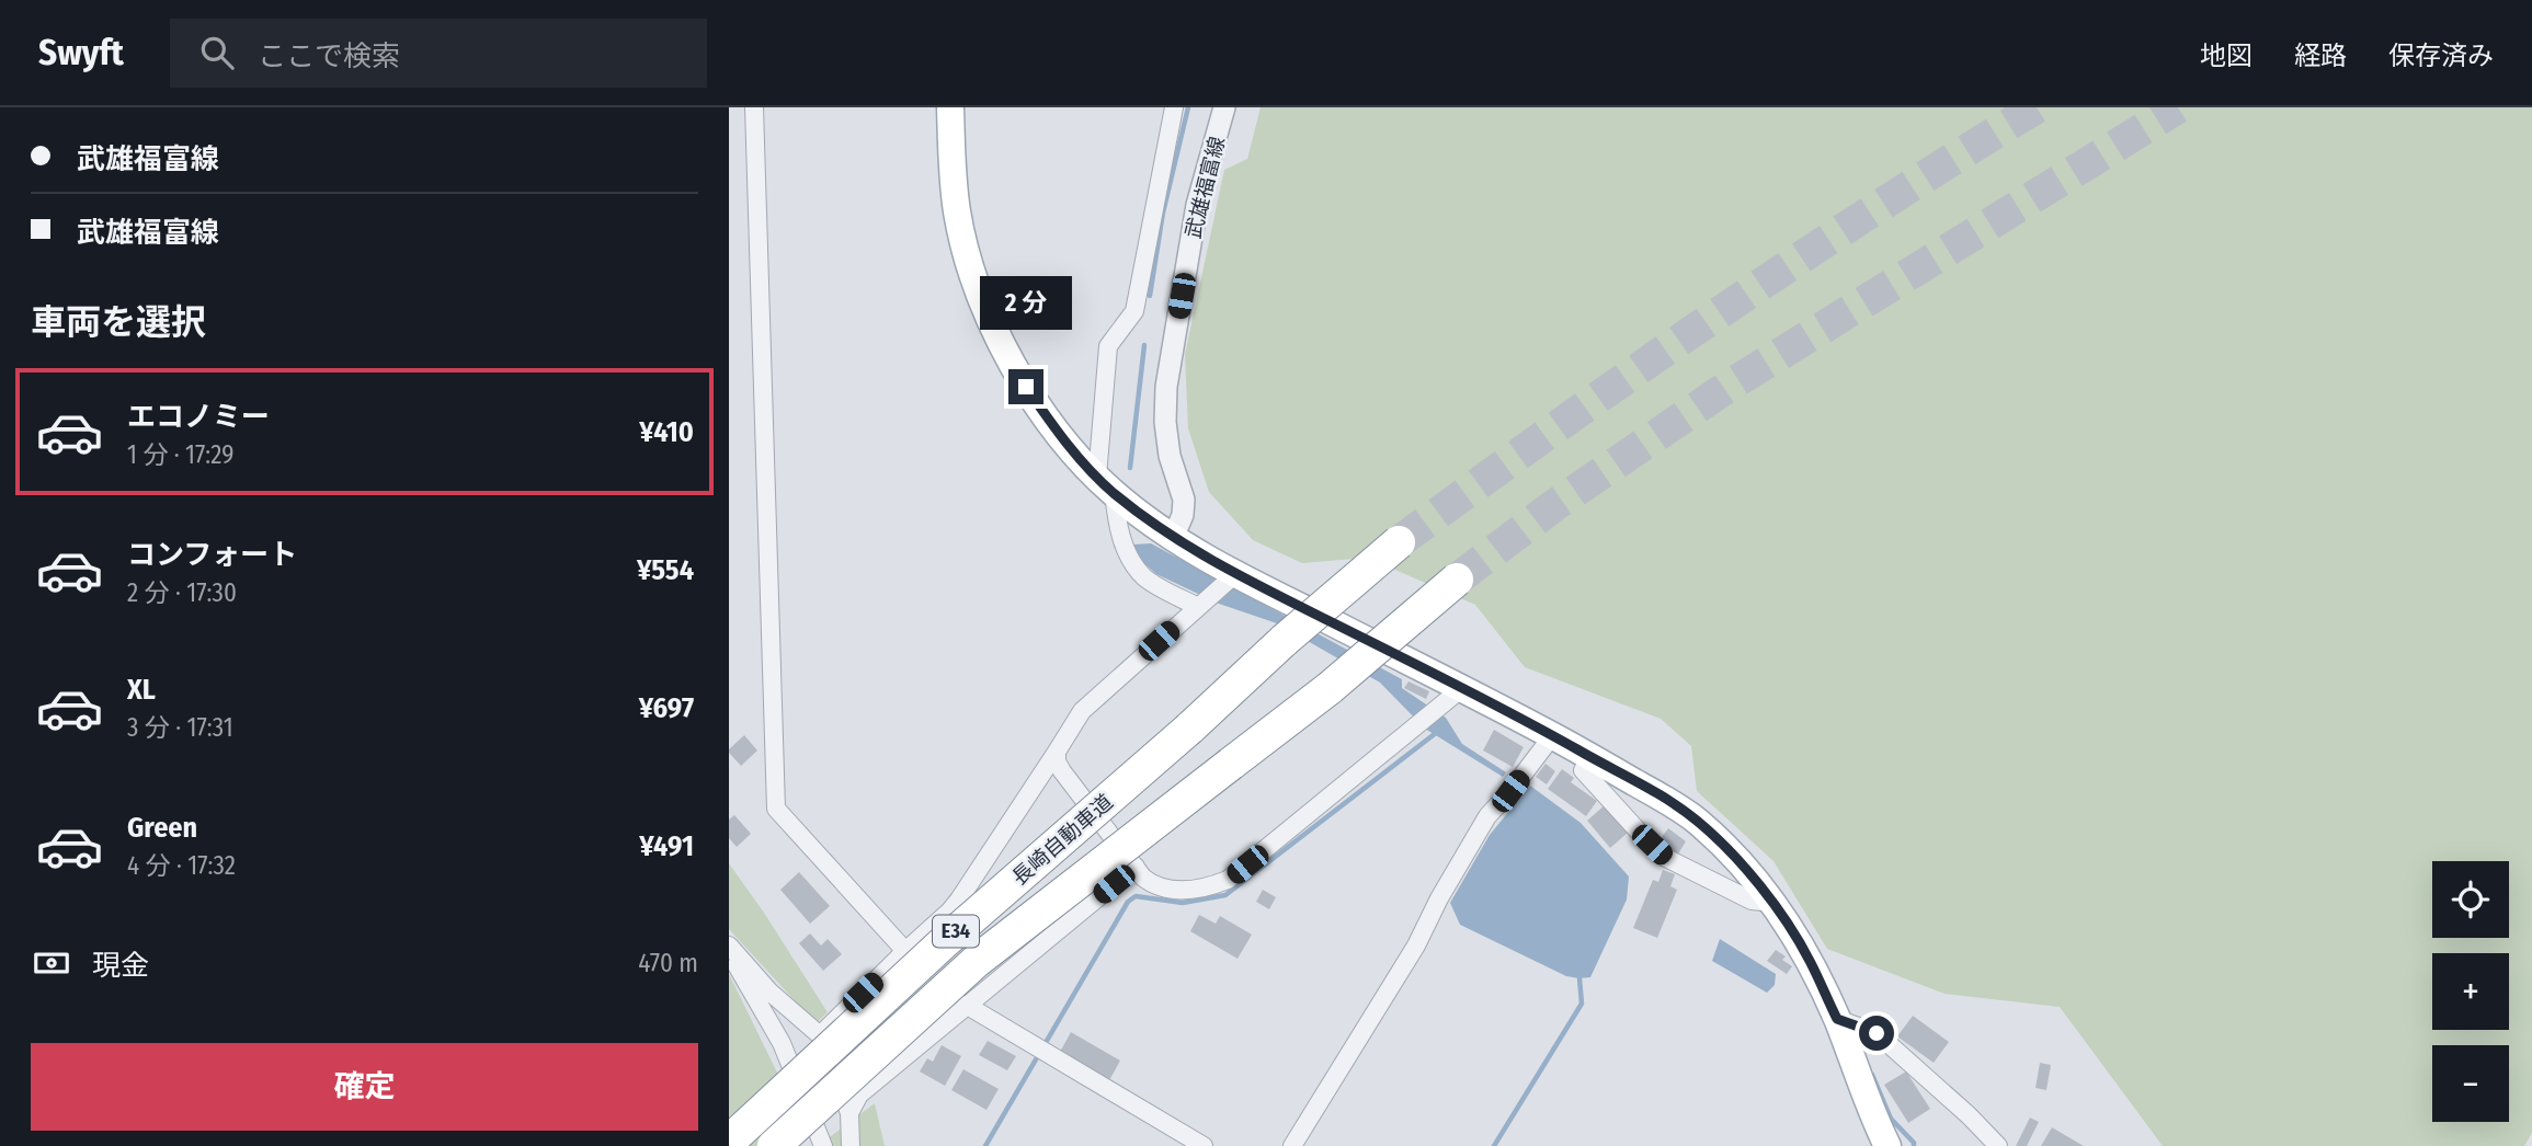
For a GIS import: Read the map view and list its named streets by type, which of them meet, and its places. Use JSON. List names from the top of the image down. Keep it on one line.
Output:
{"streets":{"highway":["長崎自動車道","E34"],"street":["武雄福富線"]},"page":{"header":"Swyft","search":"ここで検索","nav":["地図","経路","保存済み"],"banner":["武雄福富線","武雄福富線"],"heading":"車両を選択","bubble":"2 分","list":[{"name":"エコノミー","note":"1 分 · 17:29","value":"¥410"},{"name":"コンフォート","note":"2 分 · 17:30","value":"¥554"},{"name":"XL","note":"3 分 · 17:31","value":"¥697"},{"name":"Green","note":"4 分 · 17:32","value":"¥491"}],"map_buttons":["+","−"],"pay":["現金","470 m"],"buttons":"確定"}}
